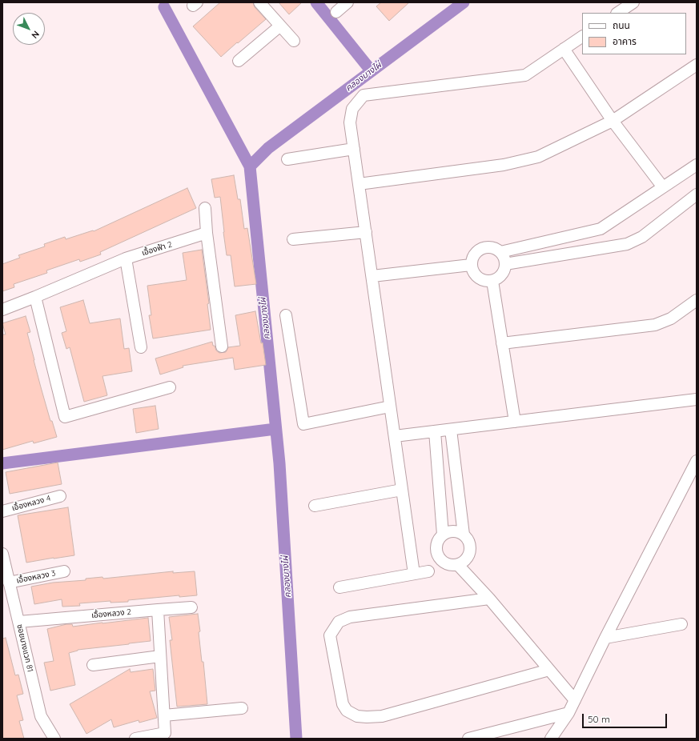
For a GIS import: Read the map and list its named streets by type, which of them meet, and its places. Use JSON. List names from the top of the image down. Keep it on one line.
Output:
{"streets":{"street":["เอื้องฟ้า 2","เอื้องหลวง 4","เอื้องหลวง 3","เอื้องหลวง 2","ซอยบางแวก 81"]},"crossings":[["เอื้องหลวง 3","ซอยบางแวก 81"],["เอื้องหลวง 2","ซอยบางแวก 81"]],"water":["คลองบางไผ่"],"legend":["ถนน","อาคาร"],"scale_bar":"50 m","north":"bottom right"}
